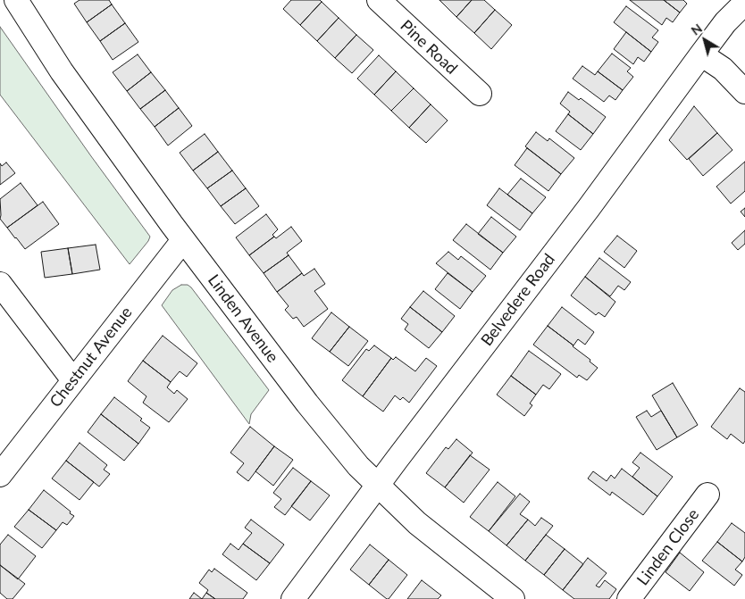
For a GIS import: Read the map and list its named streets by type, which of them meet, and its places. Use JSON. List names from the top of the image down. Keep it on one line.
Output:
{"streets":{"street":["Pine Road","Belvedere Road","Linden Avenue","Chestnut Avenue","Linden Close"]},"crossings":[["Belvedere Road","Linden Avenue"],["Linden Avenue","Chestnut Avenue"]],"north":"top left"}
